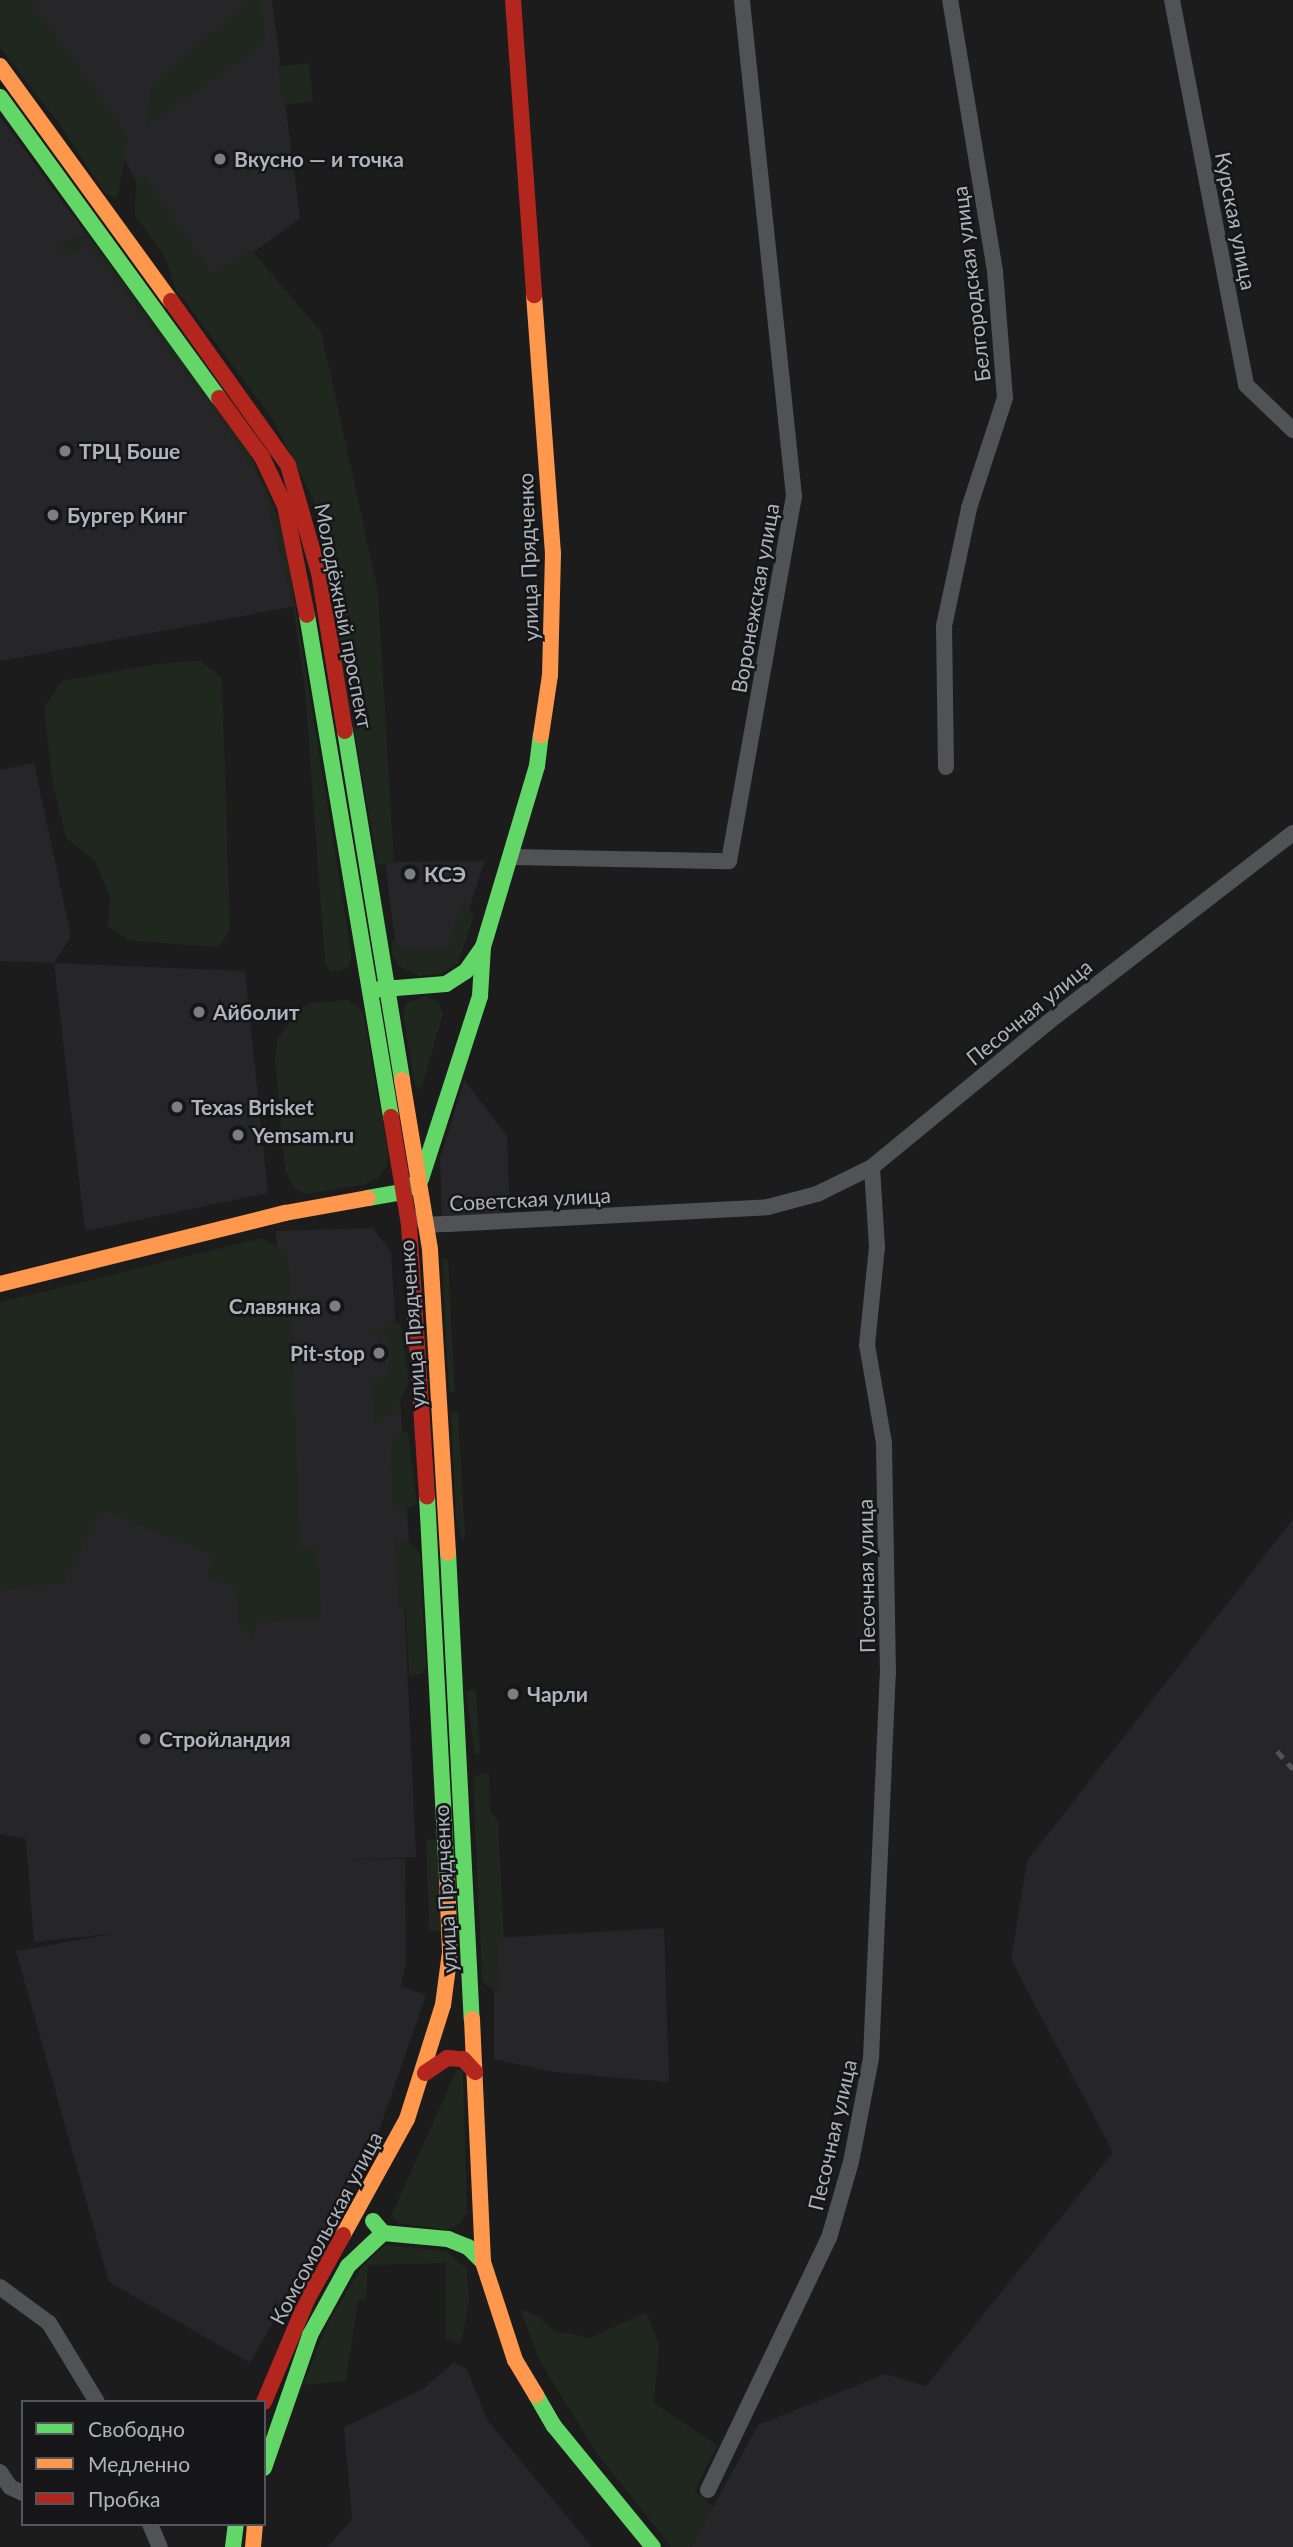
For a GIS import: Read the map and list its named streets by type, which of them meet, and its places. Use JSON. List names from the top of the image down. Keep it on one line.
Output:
{"streets":{"main road":["улица Прядченко","Молодёжный проспект","Комсомольская улица"],"street":["Курская улица","Белгородская улица","Воронежская улица","Песочная улица","Советская улица"]},"crossings":[["улица Прядченко","Воронежская улица"],["улица Прядченко","Молодёжный проспект"],["улица Прядченко","Советская улица"],["улица Прядченко","Комсомольская улица"],["Молодёжный проспект","Советская улица"],["Песочная улица","Советская улица"]],"places":["Вкусно — и точка","ТРЦ Боше","Бургер Кинг","КСЭ","Айболит","Texas Brisket","Yemsam.ru","Славянка","Pit-stop","Чарли","Стройландия"],"legend":["Свободно","Медленно","Пробка"]}
